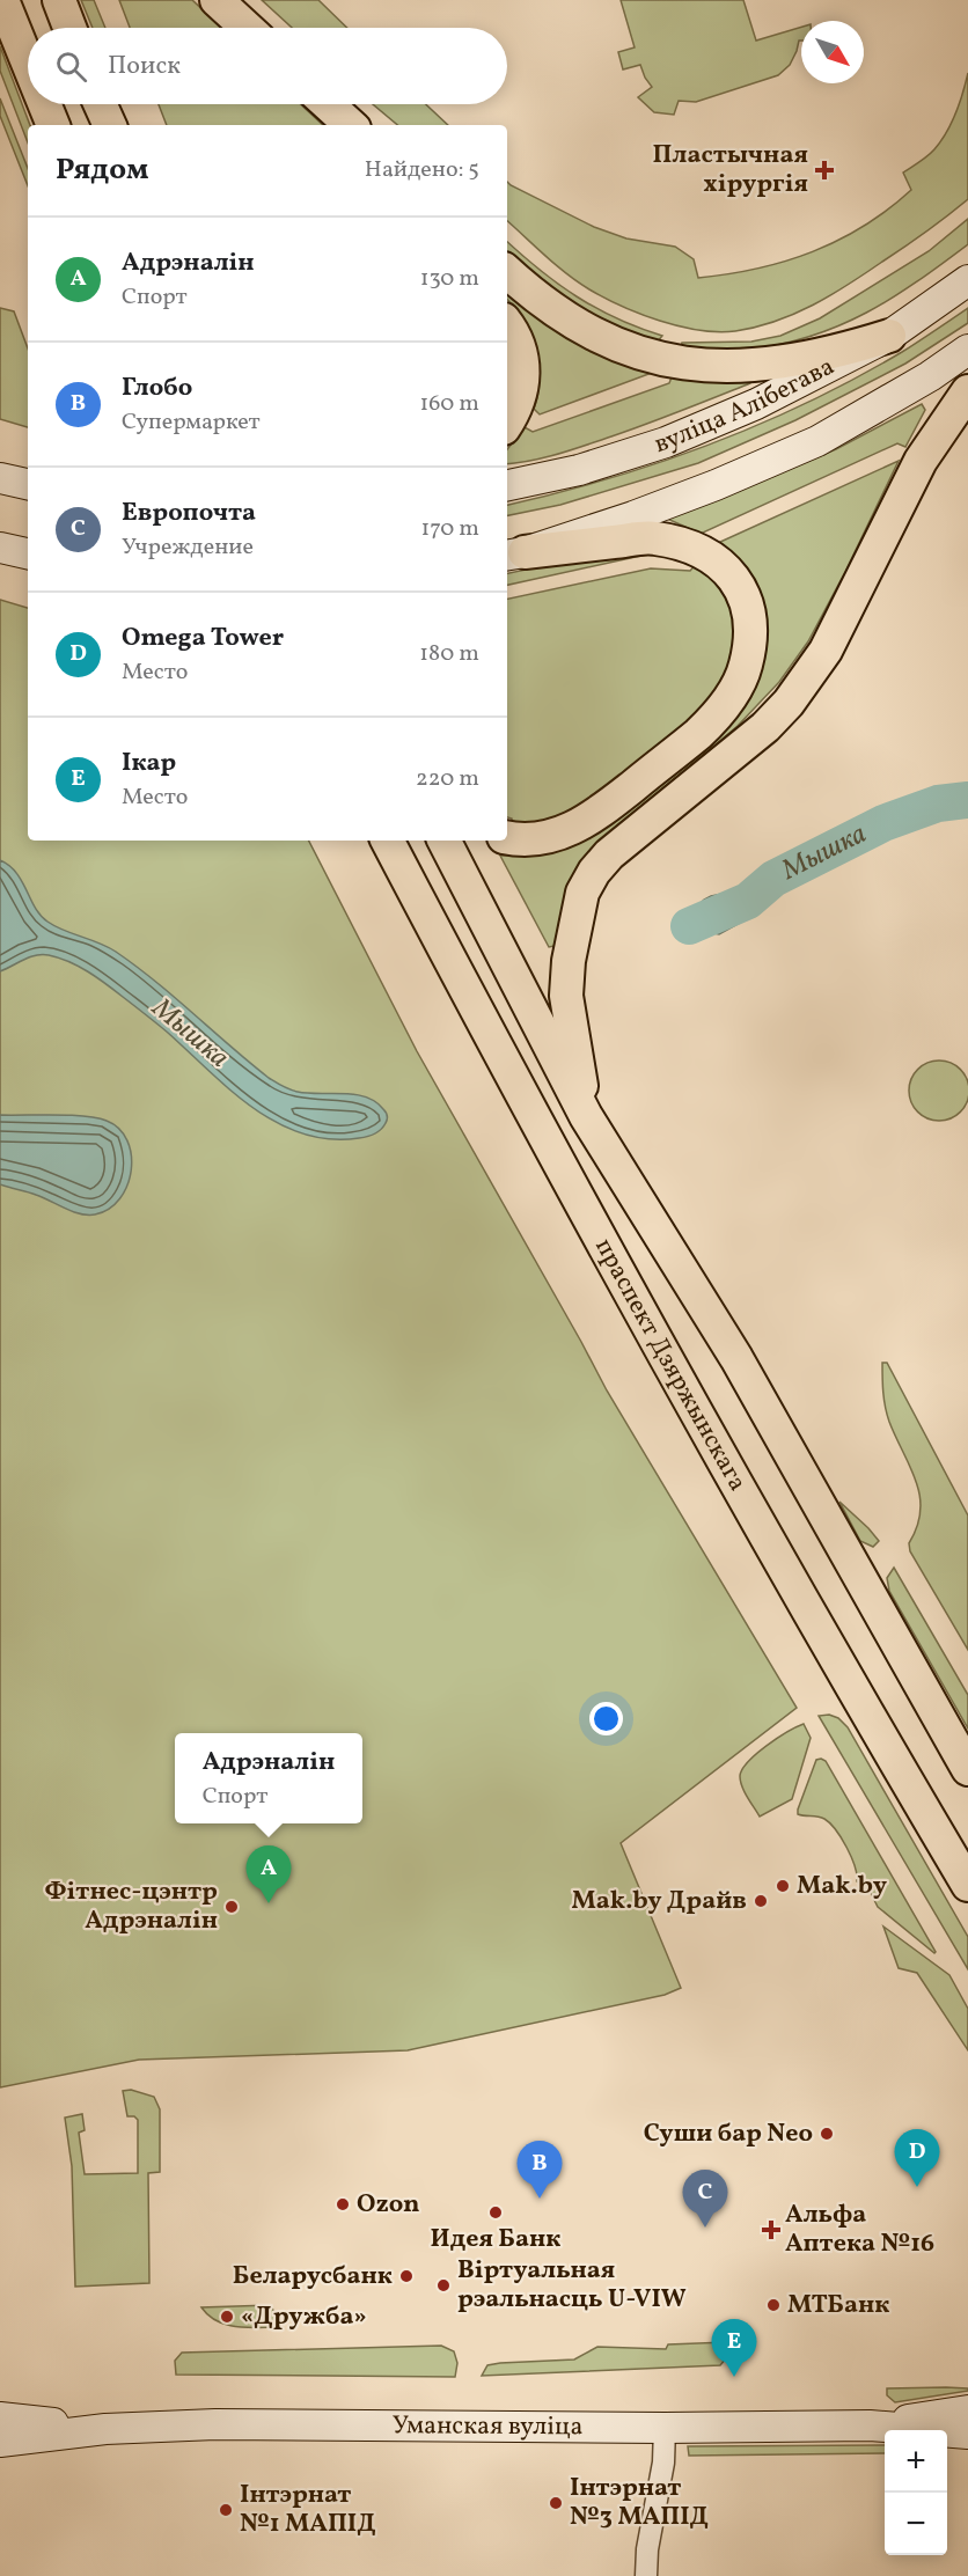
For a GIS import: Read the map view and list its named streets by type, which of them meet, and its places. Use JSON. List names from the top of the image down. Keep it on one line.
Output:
{"streets":{"main road":["вуліца Алібегава","праспект Дзяржынскага","Уманская вуліца"]},"water":["Мышка"],"places":{"health":["Пластычная хірургія","Альфа Аптека №16"],"other":["Mak.by","Маk.by Драйв","Фітнес-цэнтр Адрэналін","Суши бар Neo","Ozon","Идея Банк","Беларусбанк","Віртуальная рэальнасць U-VIW","МТБанк","«Дружба»","Інтэрнат №3 МАПІД","Інтэрнат №1 МАПІД"]},"north":"bottom right","page":{"search":"Поиск","heading":["Рядом","Найдено: 5"],"list":[{"mark":"A","name":"Адрэналін","note":"Спорт","value":"130 m"},{"mark":"B","name":"Глобо","note":"Супермаркет","value":"160 m"},{"mark":"C","name":"Европочта","note":"Учреждение","value":"170 m"},{"mark":"D","name":"Omega Tower","note":"Место","value":"180 m"},{"mark":"E","name":"Ікар","note":"Место","value":"220 m"}],"popup":["Адрэналін","Спорт"],"pins":["A","D","B","C","E"],"map_buttons":["+","−"]}}
